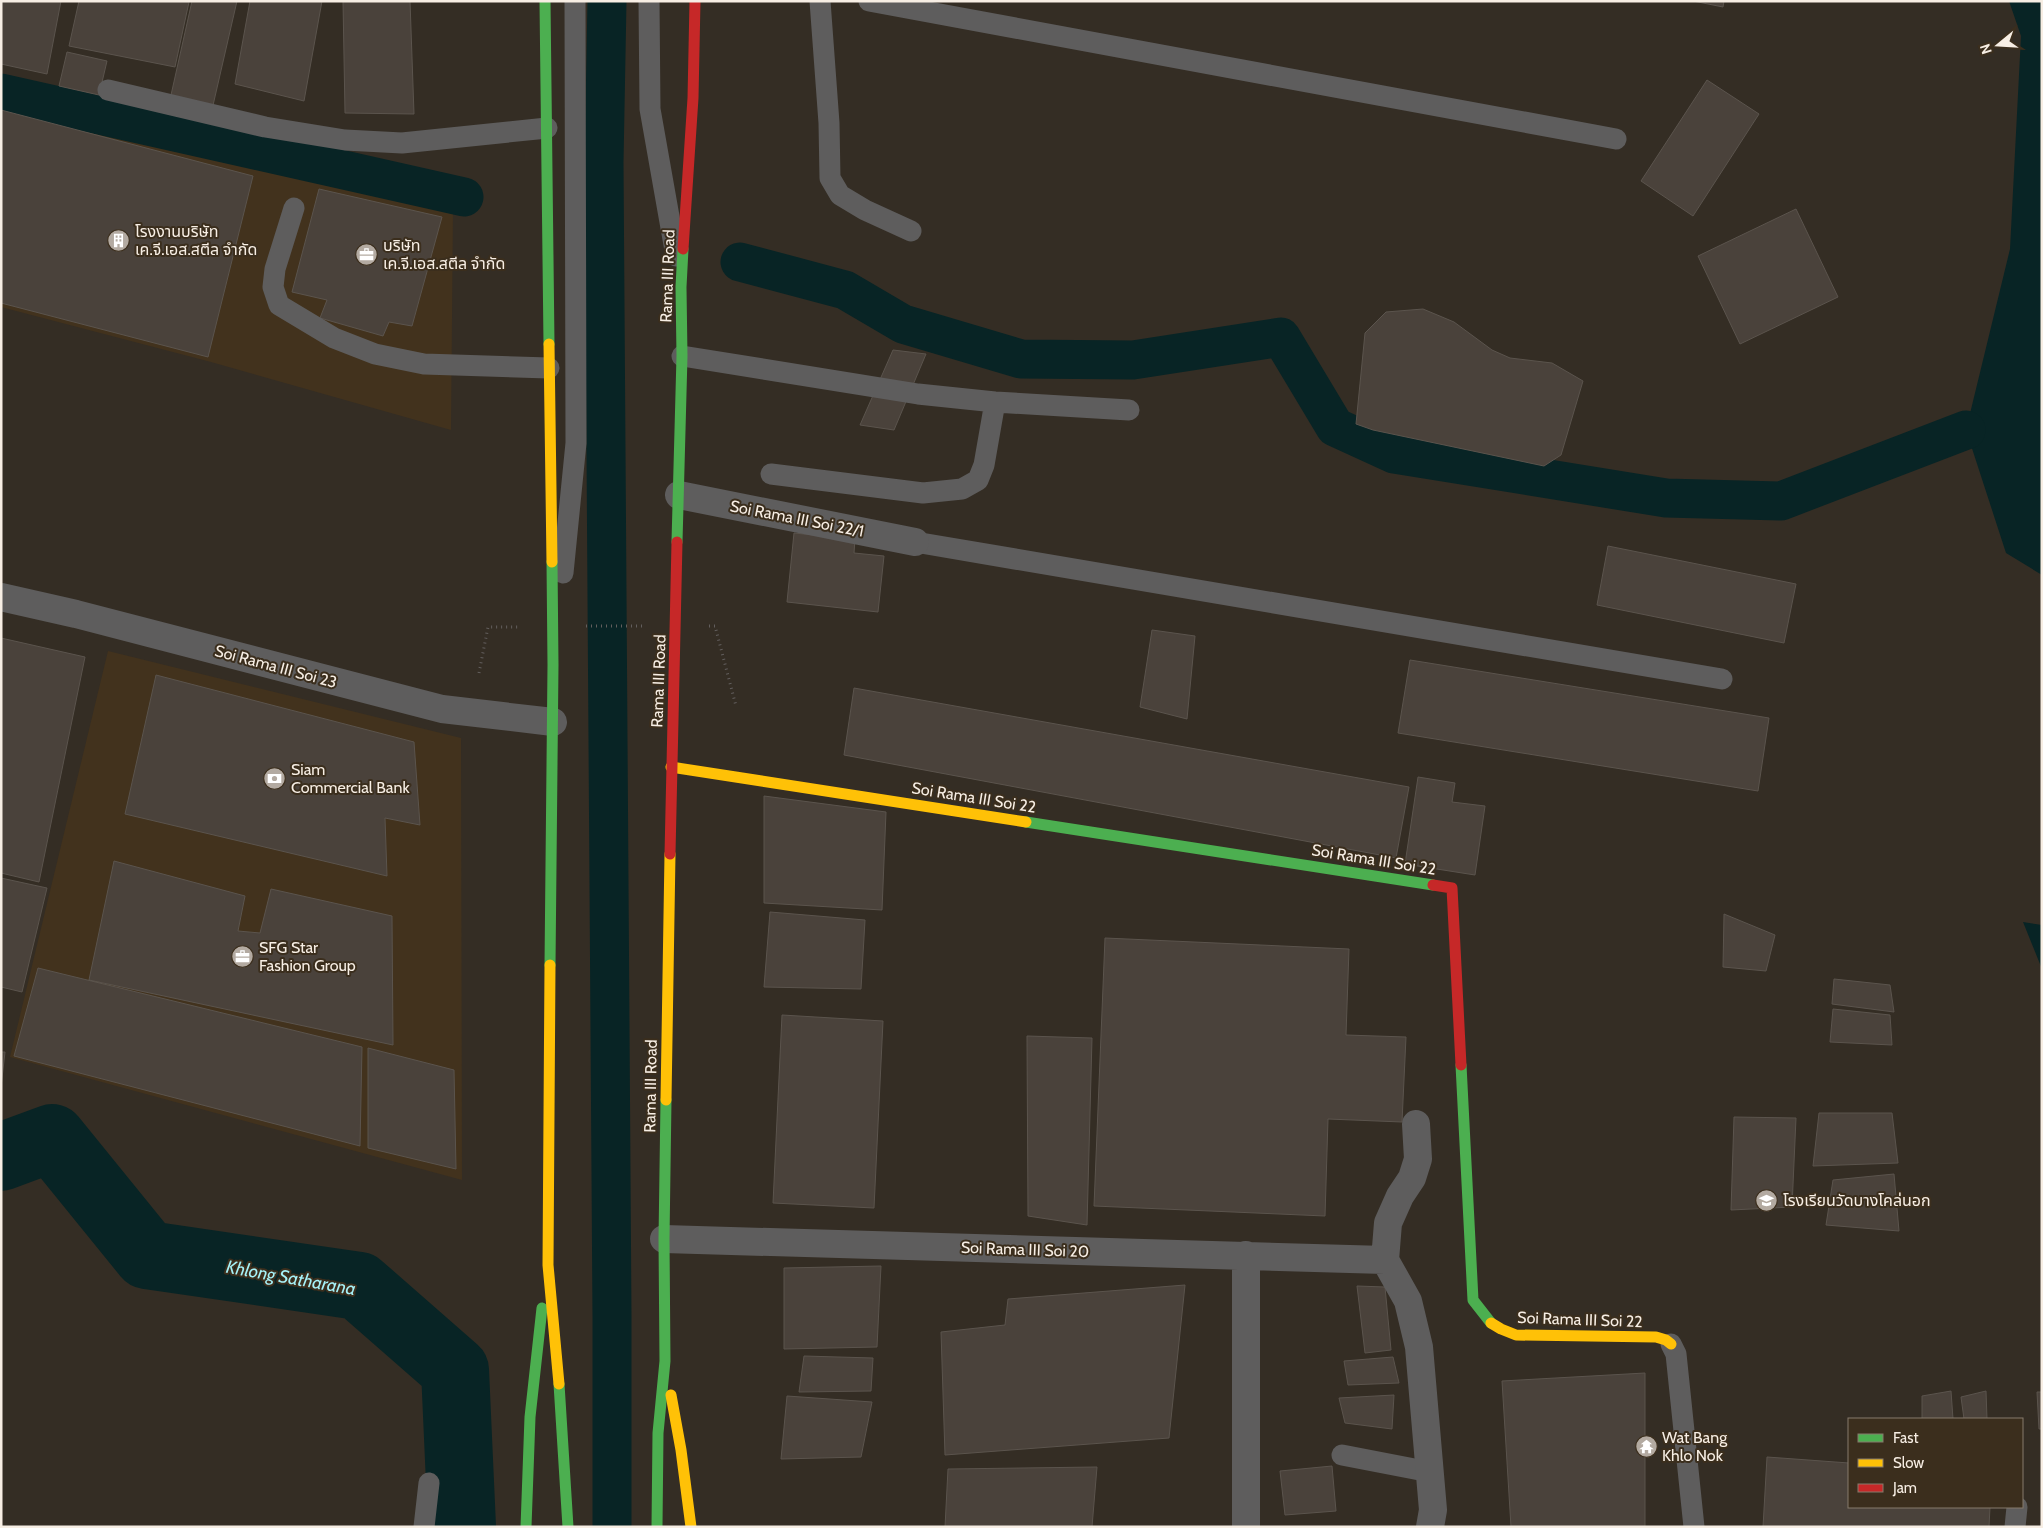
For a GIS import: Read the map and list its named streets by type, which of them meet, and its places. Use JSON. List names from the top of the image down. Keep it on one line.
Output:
{"streets":{"main road":["Rama III Road","Soi Rama III Soi 22"],"street":["Soi Rama III Soi 22/1","Soi Rama III Soi 23","Soi Rama III Soi 20"]},"crossings":[["Rama III Road","Soi Rama III Soi 22/1"],["Rama III Road","Soi Rama III Soi 22"],["Rama III Road","Soi Rama III Soi 20"]],"water":["Khlong Satharana"],"places":{"building":["โรงงานบริษัท เค.จี.เอส.สตีล จำกัด"],"office":["บริษัท เค.จี.เอส.สตีล จำกัด","SFG Star Fashion Group"],"bank":["Siam Commercial Bank"],"school or university":["โรงเรียนวัดบางโคล่นอก"],"temple":["Wat Bang Khlo Nok"]},"legend":["Fast","Slow","Jam"],"north":"left"}
